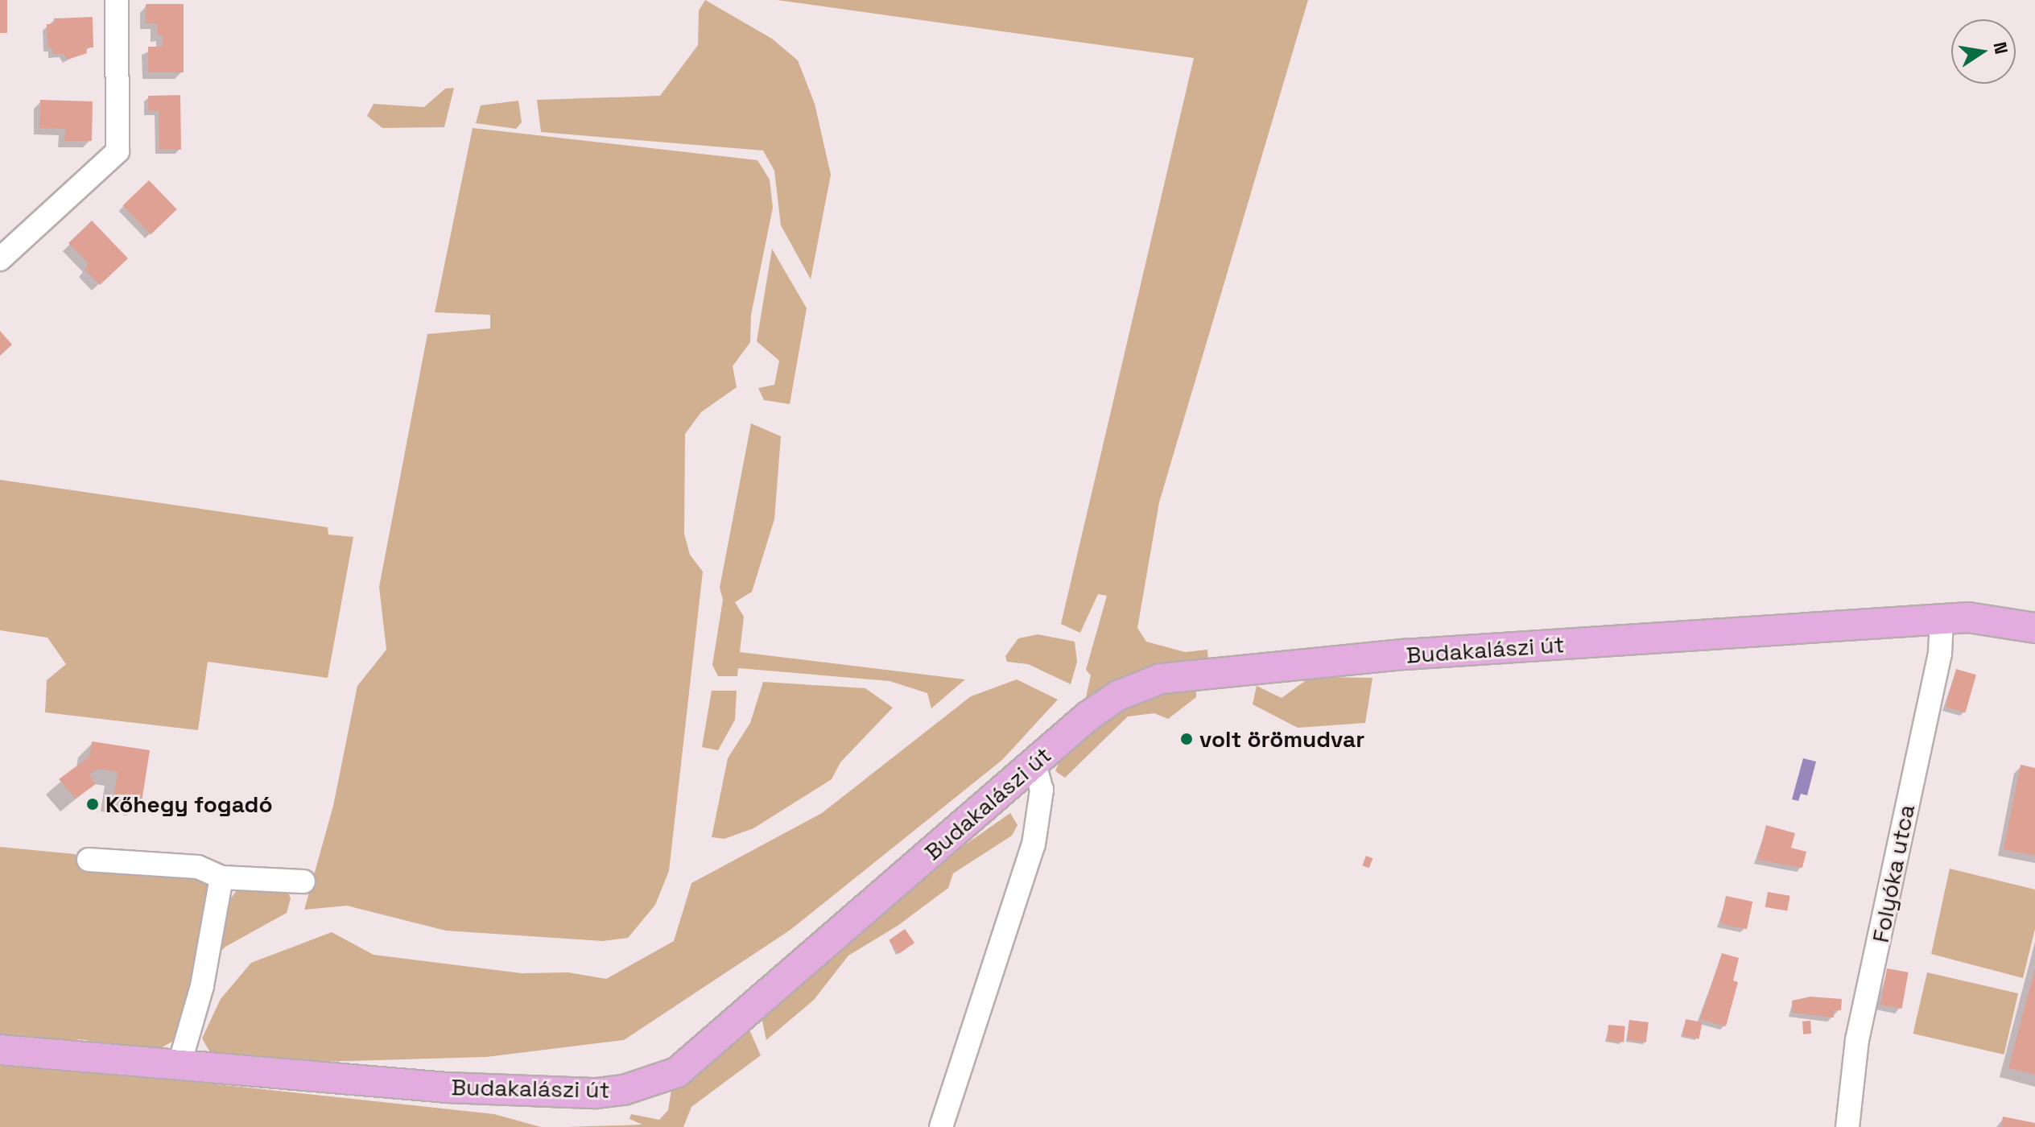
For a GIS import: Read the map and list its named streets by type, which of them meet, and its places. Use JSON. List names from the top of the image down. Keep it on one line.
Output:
{"streets":{"main road":["Budakalászi út"],"street":["Folyóka utca"]},"crossings":[["Budakalászi út","Folyóka utca"]],"places":["volt örömudvar","Kőhegy fogadó"],"north":"right"}
